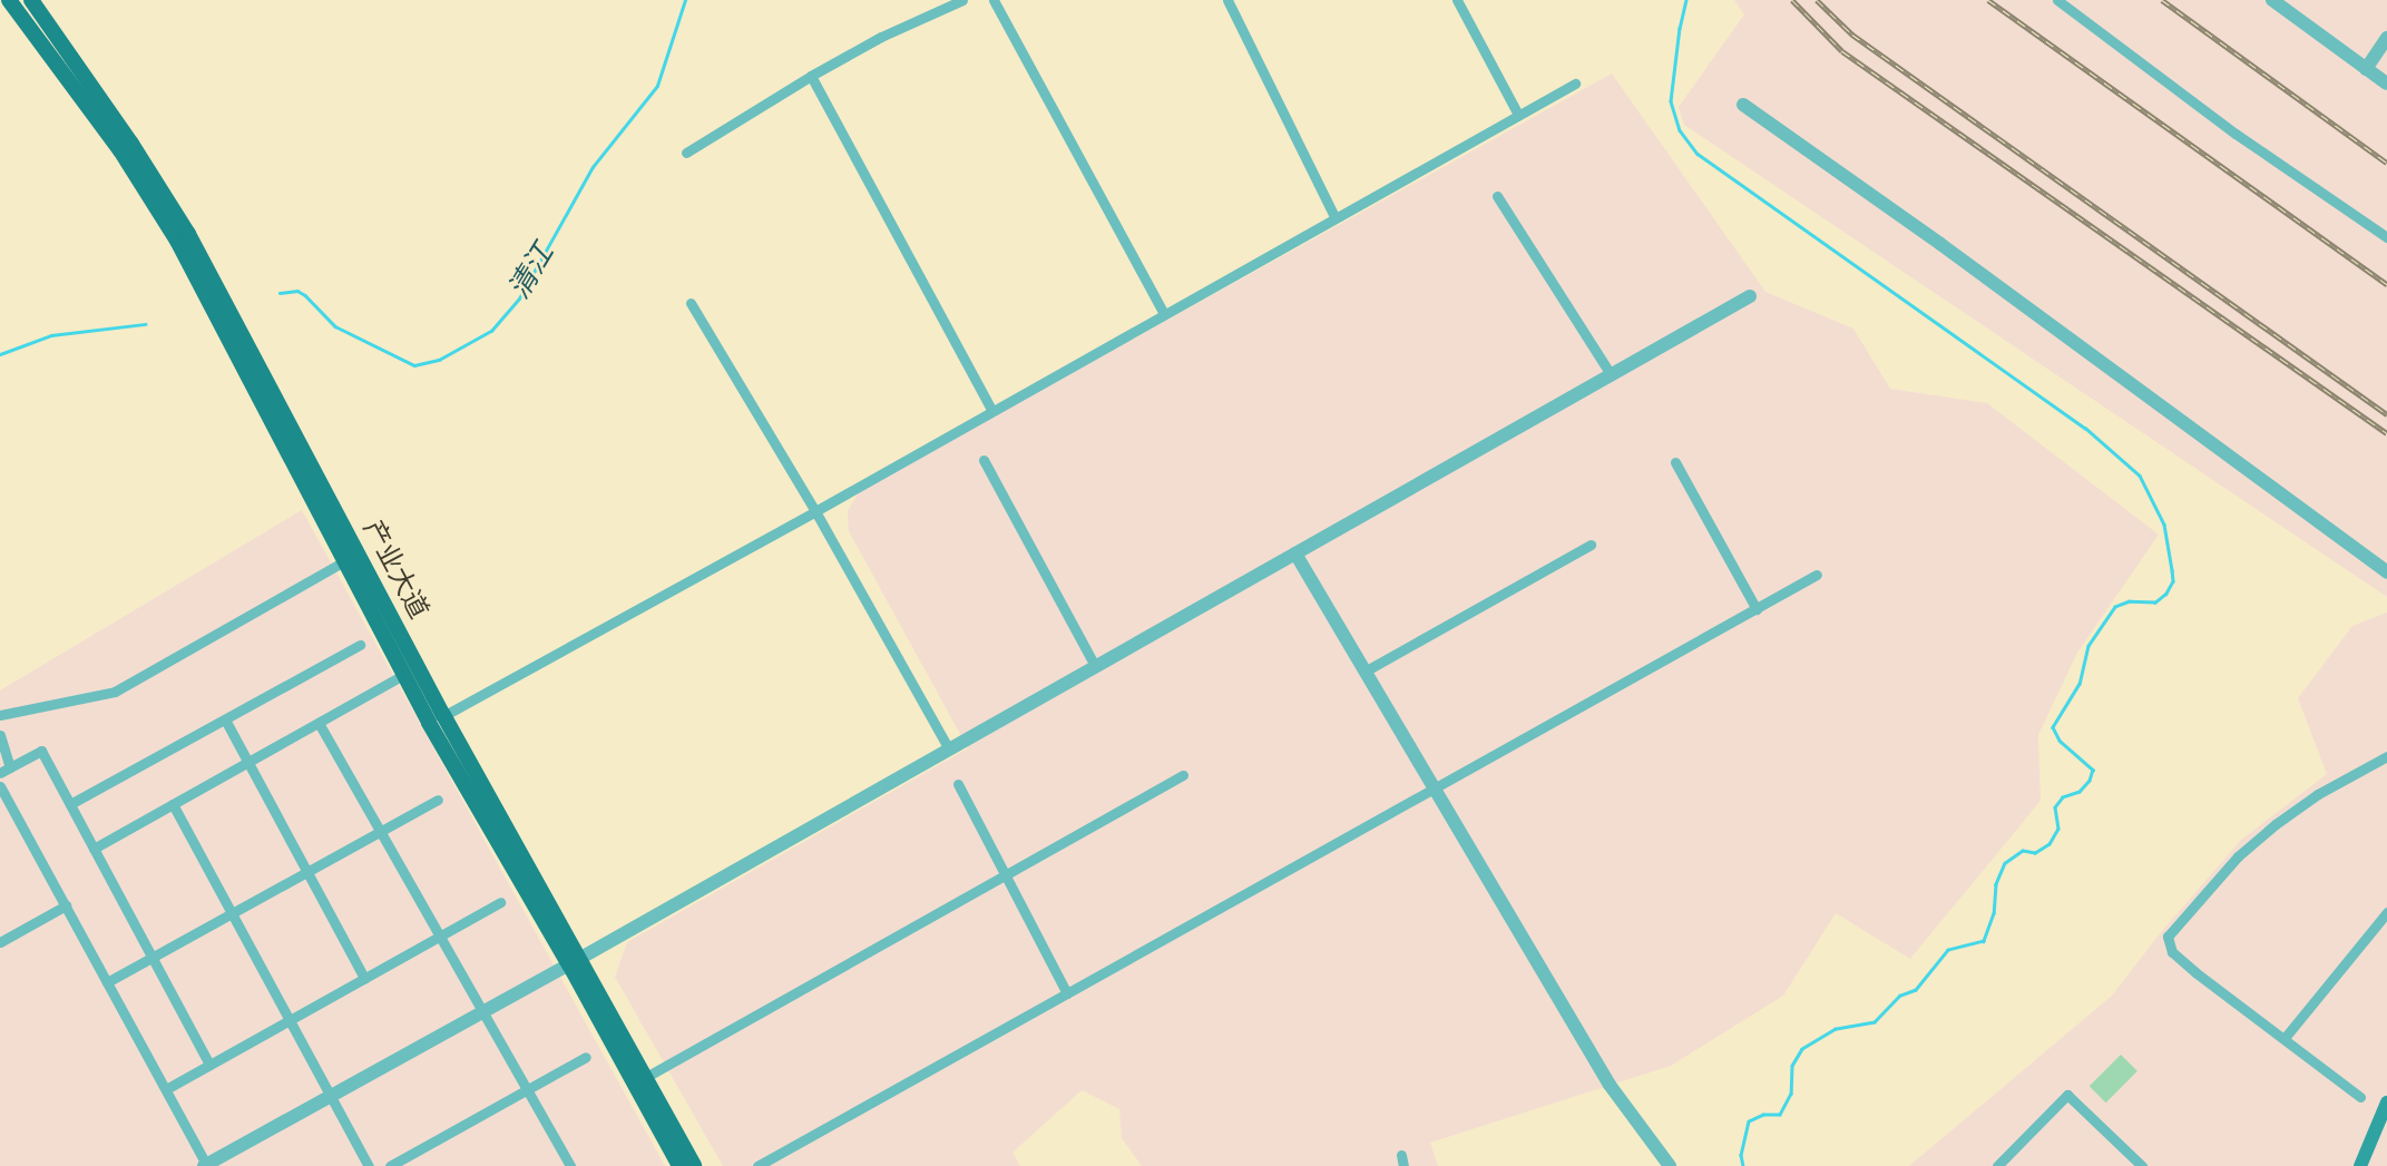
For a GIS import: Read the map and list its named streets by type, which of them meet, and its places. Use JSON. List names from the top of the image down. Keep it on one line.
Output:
{"streets":{"main road":["产业大道"]},"water":["清江"]}
